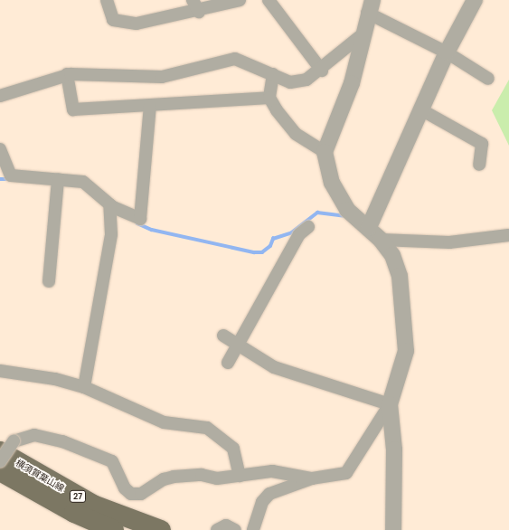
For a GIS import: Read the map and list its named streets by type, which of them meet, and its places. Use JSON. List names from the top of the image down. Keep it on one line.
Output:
{"streets":{"main road":["横須賀葉山線","27"]}}
